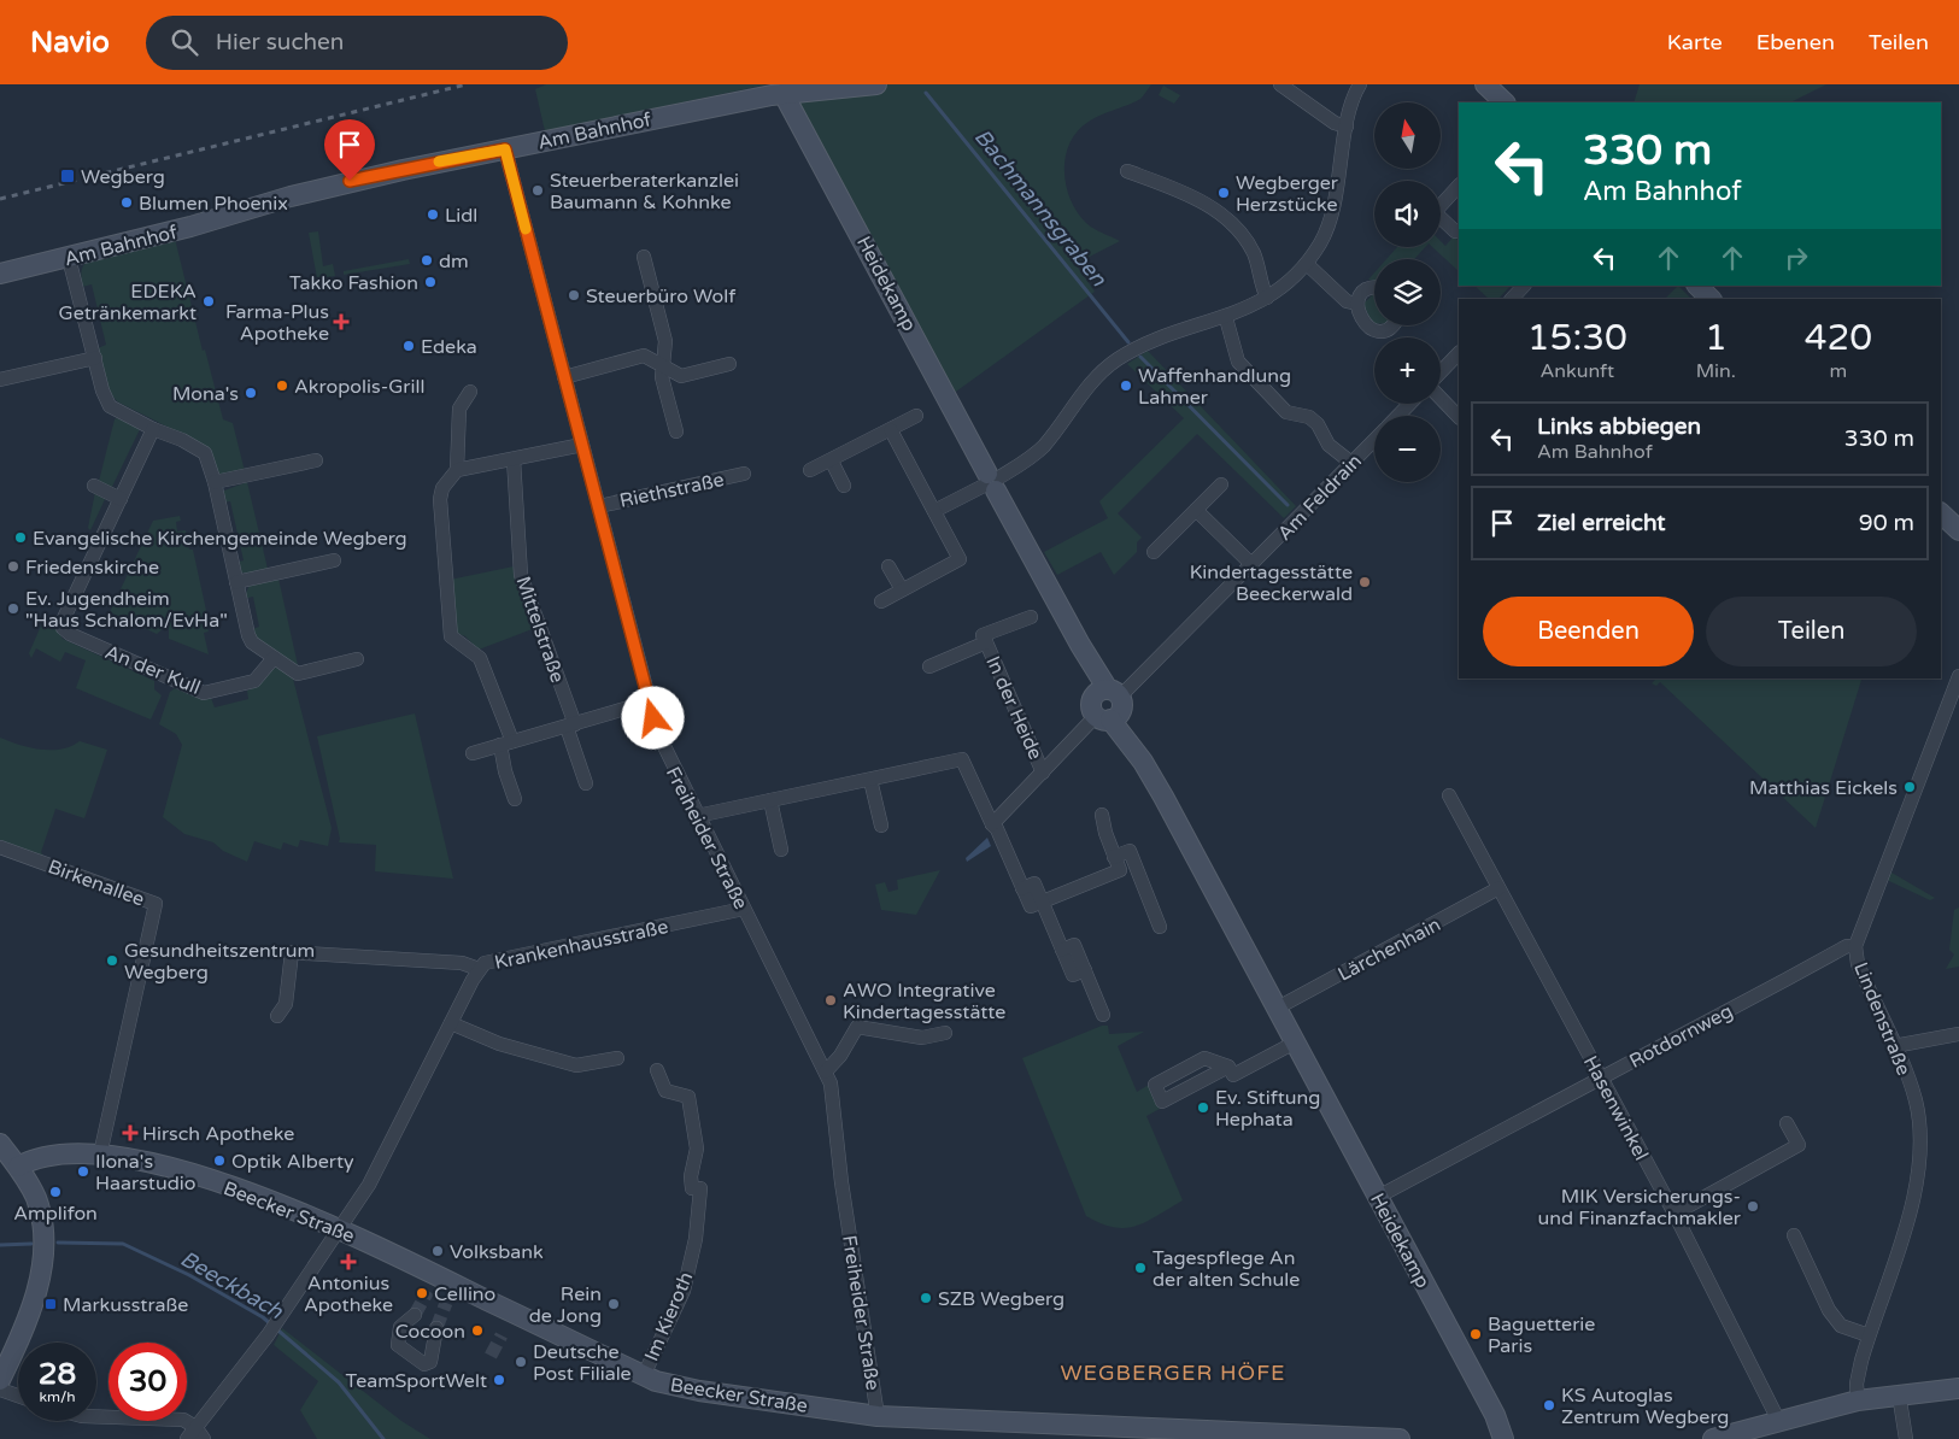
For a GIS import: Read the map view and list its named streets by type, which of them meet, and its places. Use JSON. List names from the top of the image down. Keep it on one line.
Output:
{"streets":{"street":["Am Bahnhof","Heidekamp","Riethstraße","Am Feldrain","Mittelstraße","An der Kull","In der Heide","Freiheider Straße","Birkenallee","Krankenhausstraße","Lärchenhain","Lindenstraße","Rotdornweg","Hasenwinkel","Beecker Straße","Im Kieroth"]},"crossings":[["Am Bahnhof","Heidekamp"],["Am Bahnhof","Freiheider Straße"],["Heidekamp","Am Feldrain"],["Heidekamp","In der Heide"],["Heidekamp","Lärchenhain"],["Heidekamp","Rotdornweg"],["Riethstraße","Freiheider Straße"],["Am Feldrain","In der Heide"],["Freiheider Straße","Krankenhausstraße"],["Freiheider Straße","Beecker Straße"],["Birkenallee","Beecker Straße"],["Krankenhausstraße","Beecker Straße"],["Lärchenhain","Hasenwinkel"],["Lindenstraße","Rotdornweg"],["Rotdornweg","Hasenwinkel"],["Beecker Straße","Im Kieroth"]],"districts":["WEGBERGER HÖFE"],"water":["Bachmannsgraben","Beeckbach"],"places":{"transit":["Wegberg","Markusstraße"],"other":["Steuerberaterkanzlei Baumann & Kohnke","Wegberger Herzstücke","Blumen Phoenix","Lidl","dm","Takko Fashion","Steuerbüro Wolf","EDEKA Getränkemarkt","Edeka","Akropolis-Grill","Waffenhandlung Lahmer","Mona's","Evangelische Kirchengemeinde Wegberg","Friedenskirche","Kindertagesstätte Beeckerwald","Ev. Jugendheim \"Haus Schalom/EvHa\"","Matthias Eickels","Gesundheitszentrum Wegberg","AWO Integrative Kindertagesstätte","Ev. Stiftung Hephata","Optik Alberty","Ilona's Haarstudio","Amplifon","MIK Versicherungs- und Finanzfachmakler","Volksbank","Tagespflege An der alten Schule","Cellino","SZB Wegberg","Rein de Jong","Cocoon","Baguetterie Paris","Deutsche Post Filiale","TeamSportWelt","KS Autoglas Zentrum Wegberg"],"health":["Farma-Plus Apotheke","Hirsch Apotheke","Antonius Apotheke"]},"north":"top","page":{"header":"Navio","search":"Hier suchen","nav":["Karte","Ebenen","Teilen"],"map_buttons":["+","−"],"turn":["330 m","Am Bahnhof"],"eta":["15:30","Ankunft","1","Min.","420","m"],"list":[{"name":"Links abbiegen","note":"Am Bahnhof","value":"330 m"},{"name":"Ziel erreicht","value":"90 m"}],"buttons":["Beenden","Teilen"],"speed":"28 km/h","limit":"30"}}
